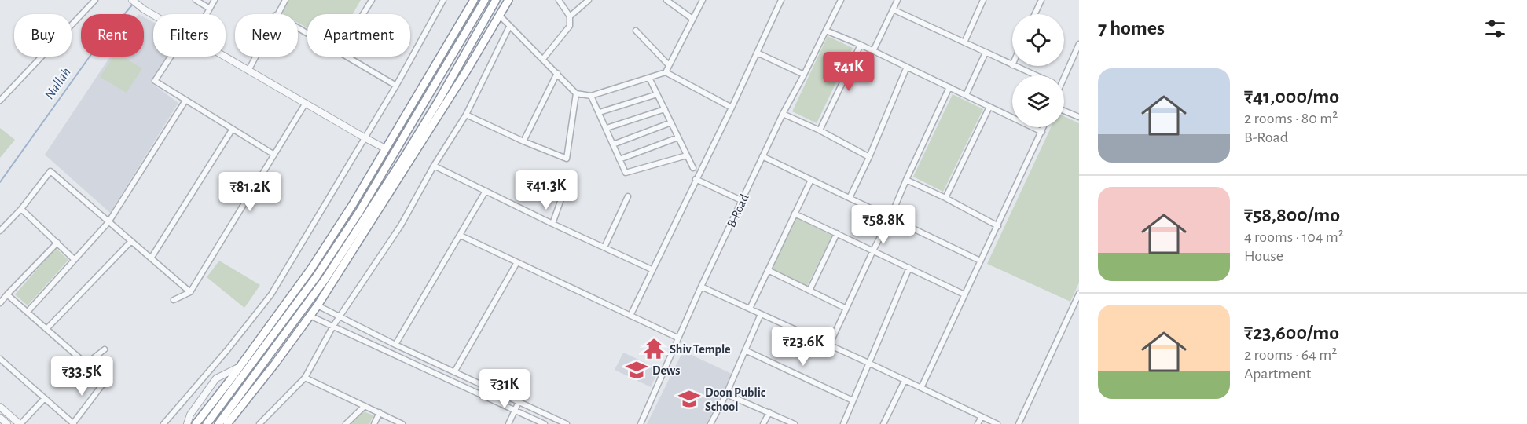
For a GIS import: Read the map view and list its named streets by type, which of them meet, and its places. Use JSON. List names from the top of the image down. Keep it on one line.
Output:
{"streets":{"street":["B-Road"]},"water":["Nallah"],"places":{"temple":["Shiv Temple"],"school or university":["Dews","Doon Public School"]},"page":{"heading":"7 homes","chip":["Buy","Rent","Filters","New","Apartment"],"price":["₹41K","₹41.3K","₹81.2K","₹58.8K","₹23.6K","₹33.5K","₹31K"],"list":[{"name":"₹41,000/mo","note":"2 rooms · 80 m² · B-Road"},{"name":"₹58,800/mo","note":"4 rooms · 104 m² · House"},{"name":"₹23,600/mo","note":"2 rooms · 64 m² · Apartment"}]}}
